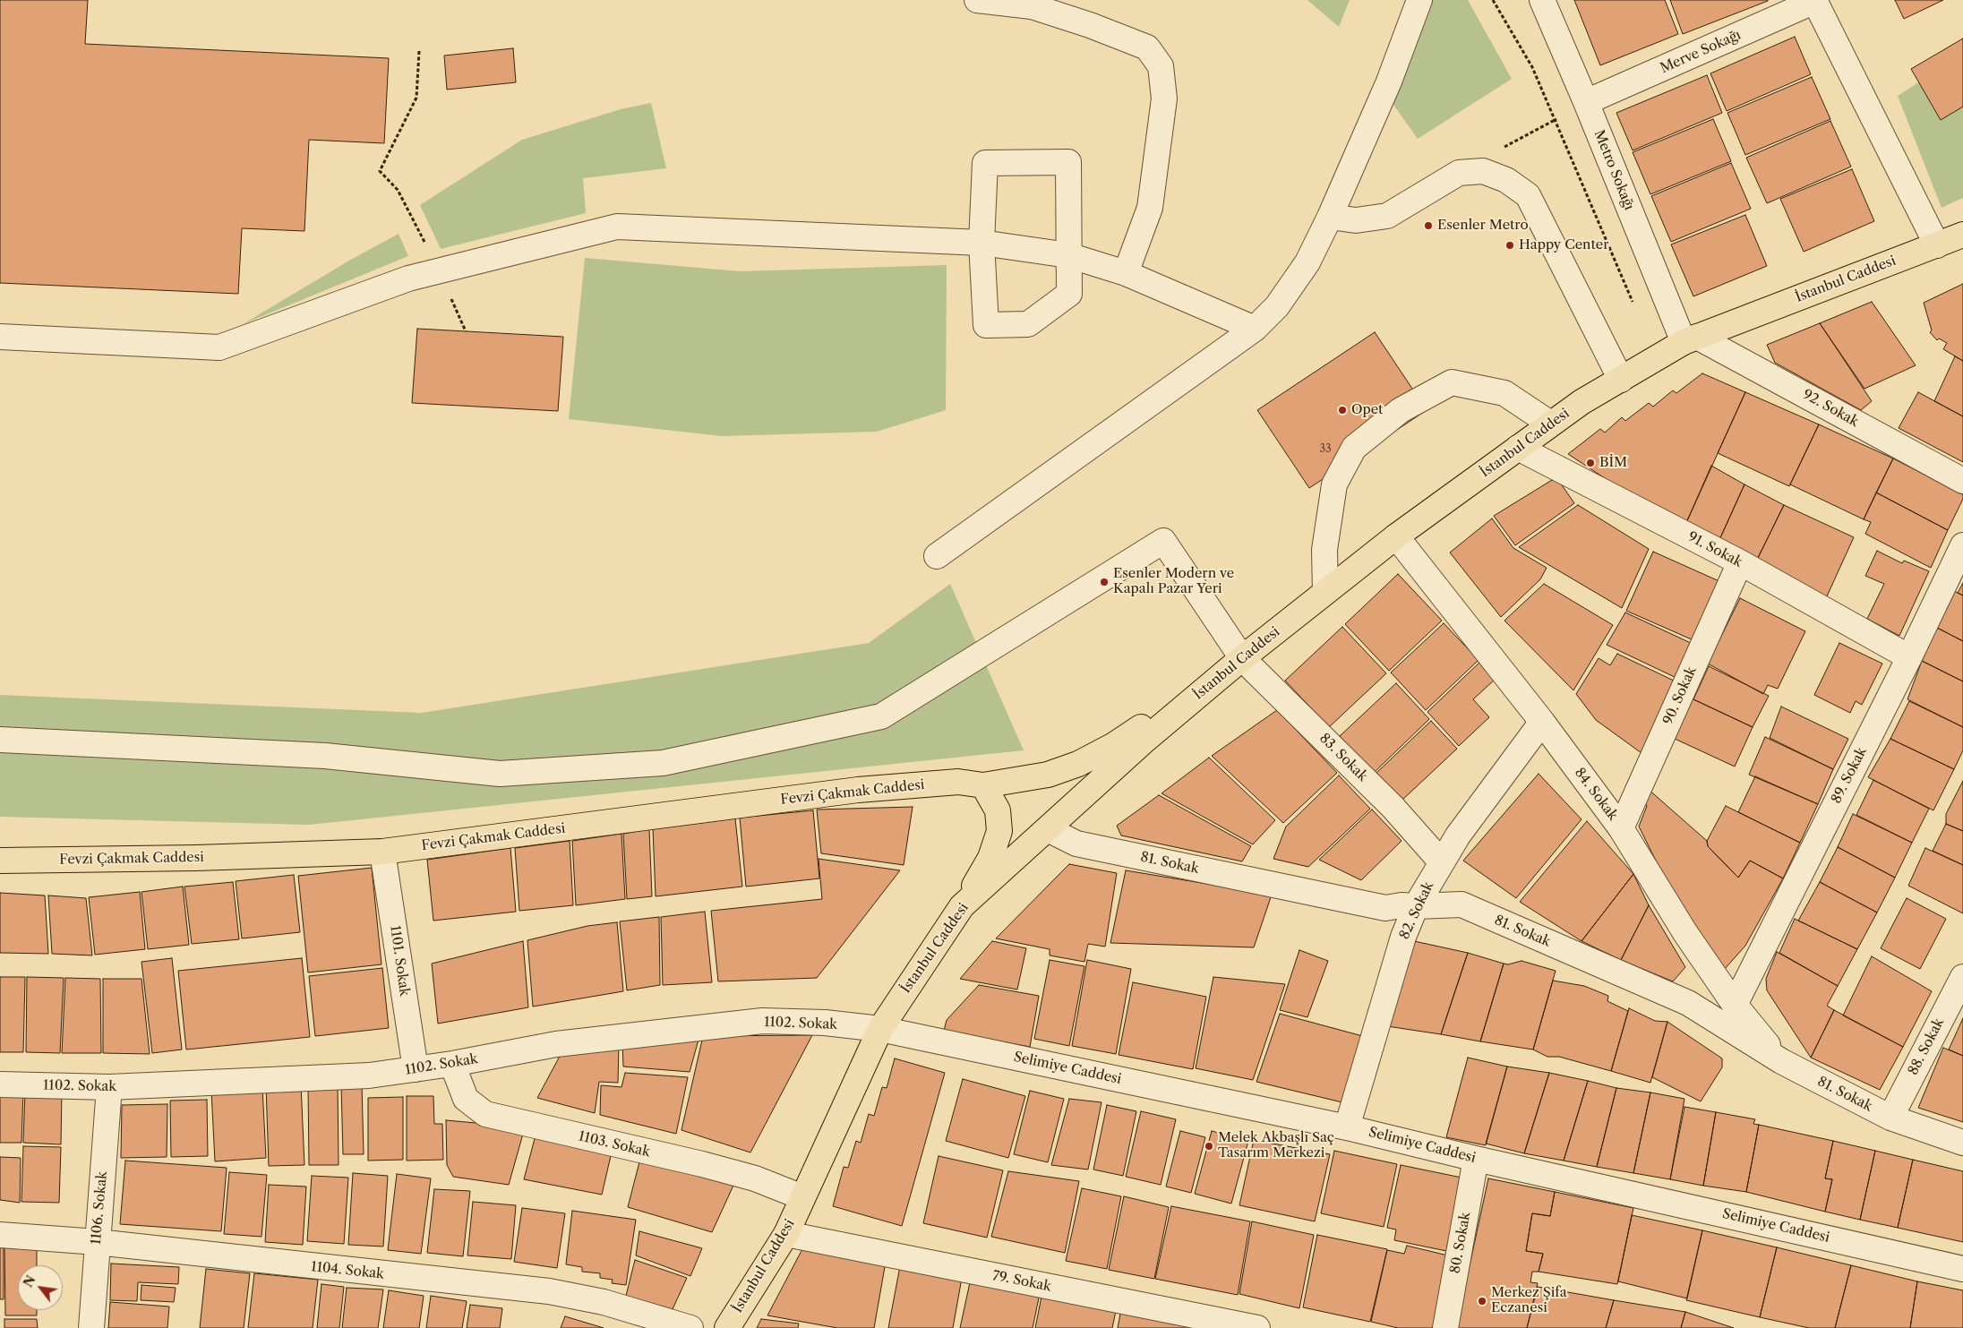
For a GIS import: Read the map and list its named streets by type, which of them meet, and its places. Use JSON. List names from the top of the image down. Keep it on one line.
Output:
{"streets":{"main road":["İstanbul Caddesi","Fevzi Çakmak Caddesi"],"street":["Merve Sokağı","Metro Sokağı","92. Sokak","91. Sokak","90. Sokak","83. Sokak","89. Sokak","84. Sokak","81. Sokak","82. Sokak","1101. Sokak","1102. Sokak","88. Sokak","Selimiye Caddesi","1103. Sokak","1106. Sokak","80. Sokak","1104. Sokak","79. Sokak"]},"crossings":[["Merve Sokağı","Metro Sokağı"],["Metro Sokağı","İstanbul Caddesi"],["Metro Sokağı","92. Sokak"],["İstanbul Caddesi","92. Sokak"],["İstanbul Caddesi","91. Sokak"],["İstanbul Caddesi","83. Sokak"],["İstanbul Caddesi","Fevzi Çakmak Caddesi"],["İstanbul Caddesi","84. Sokak"],["İstanbul Caddesi","81. Sokak"],["İstanbul Caddesi","1102. Sokak"],["İstanbul Caddesi","Selimiye Caddesi"],["İstanbul Caddesi","1103. Sokak"],["İstanbul Caddesi","79. Sokak"],["91. Sokak","90. Sokak"],["91. Sokak","89. Sokak"],["90. Sokak","84. Sokak"],["83. Sokak","Fevzi Çakmak Caddesi"],["83. Sokak","82. Sokak"],["89. Sokak","84. Sokak"],["Fevzi Çakmak Caddesi","1101. Sokak"],["84. Sokak","81. Sokak"],["84. Sokak","82. Sokak"],["81. Sokak","82. Sokak"],["81. Sokak","88. Sokak"],["82. Sokak","Selimiye Caddesi"],["1101. Sokak","1102. Sokak"],["1102. Sokak","Selimiye Caddesi"],["1102. Sokak","1103. Sokak"],["1102. Sokak","1106. Sokak"],["Selimiye Caddesi","80. Sokak"],["1106. Sokak","1104. Sokak"]],"places":["Esenler Metro","Happy Center","Opet","BİM","Esenler Modern ve Kapalı Pazar Yeri","Melek Akbaşlı Saç Tasarım Merkezi","Merkez Şifa Eczanesi"],"house_numbers":["33"],"north":"top left"}
